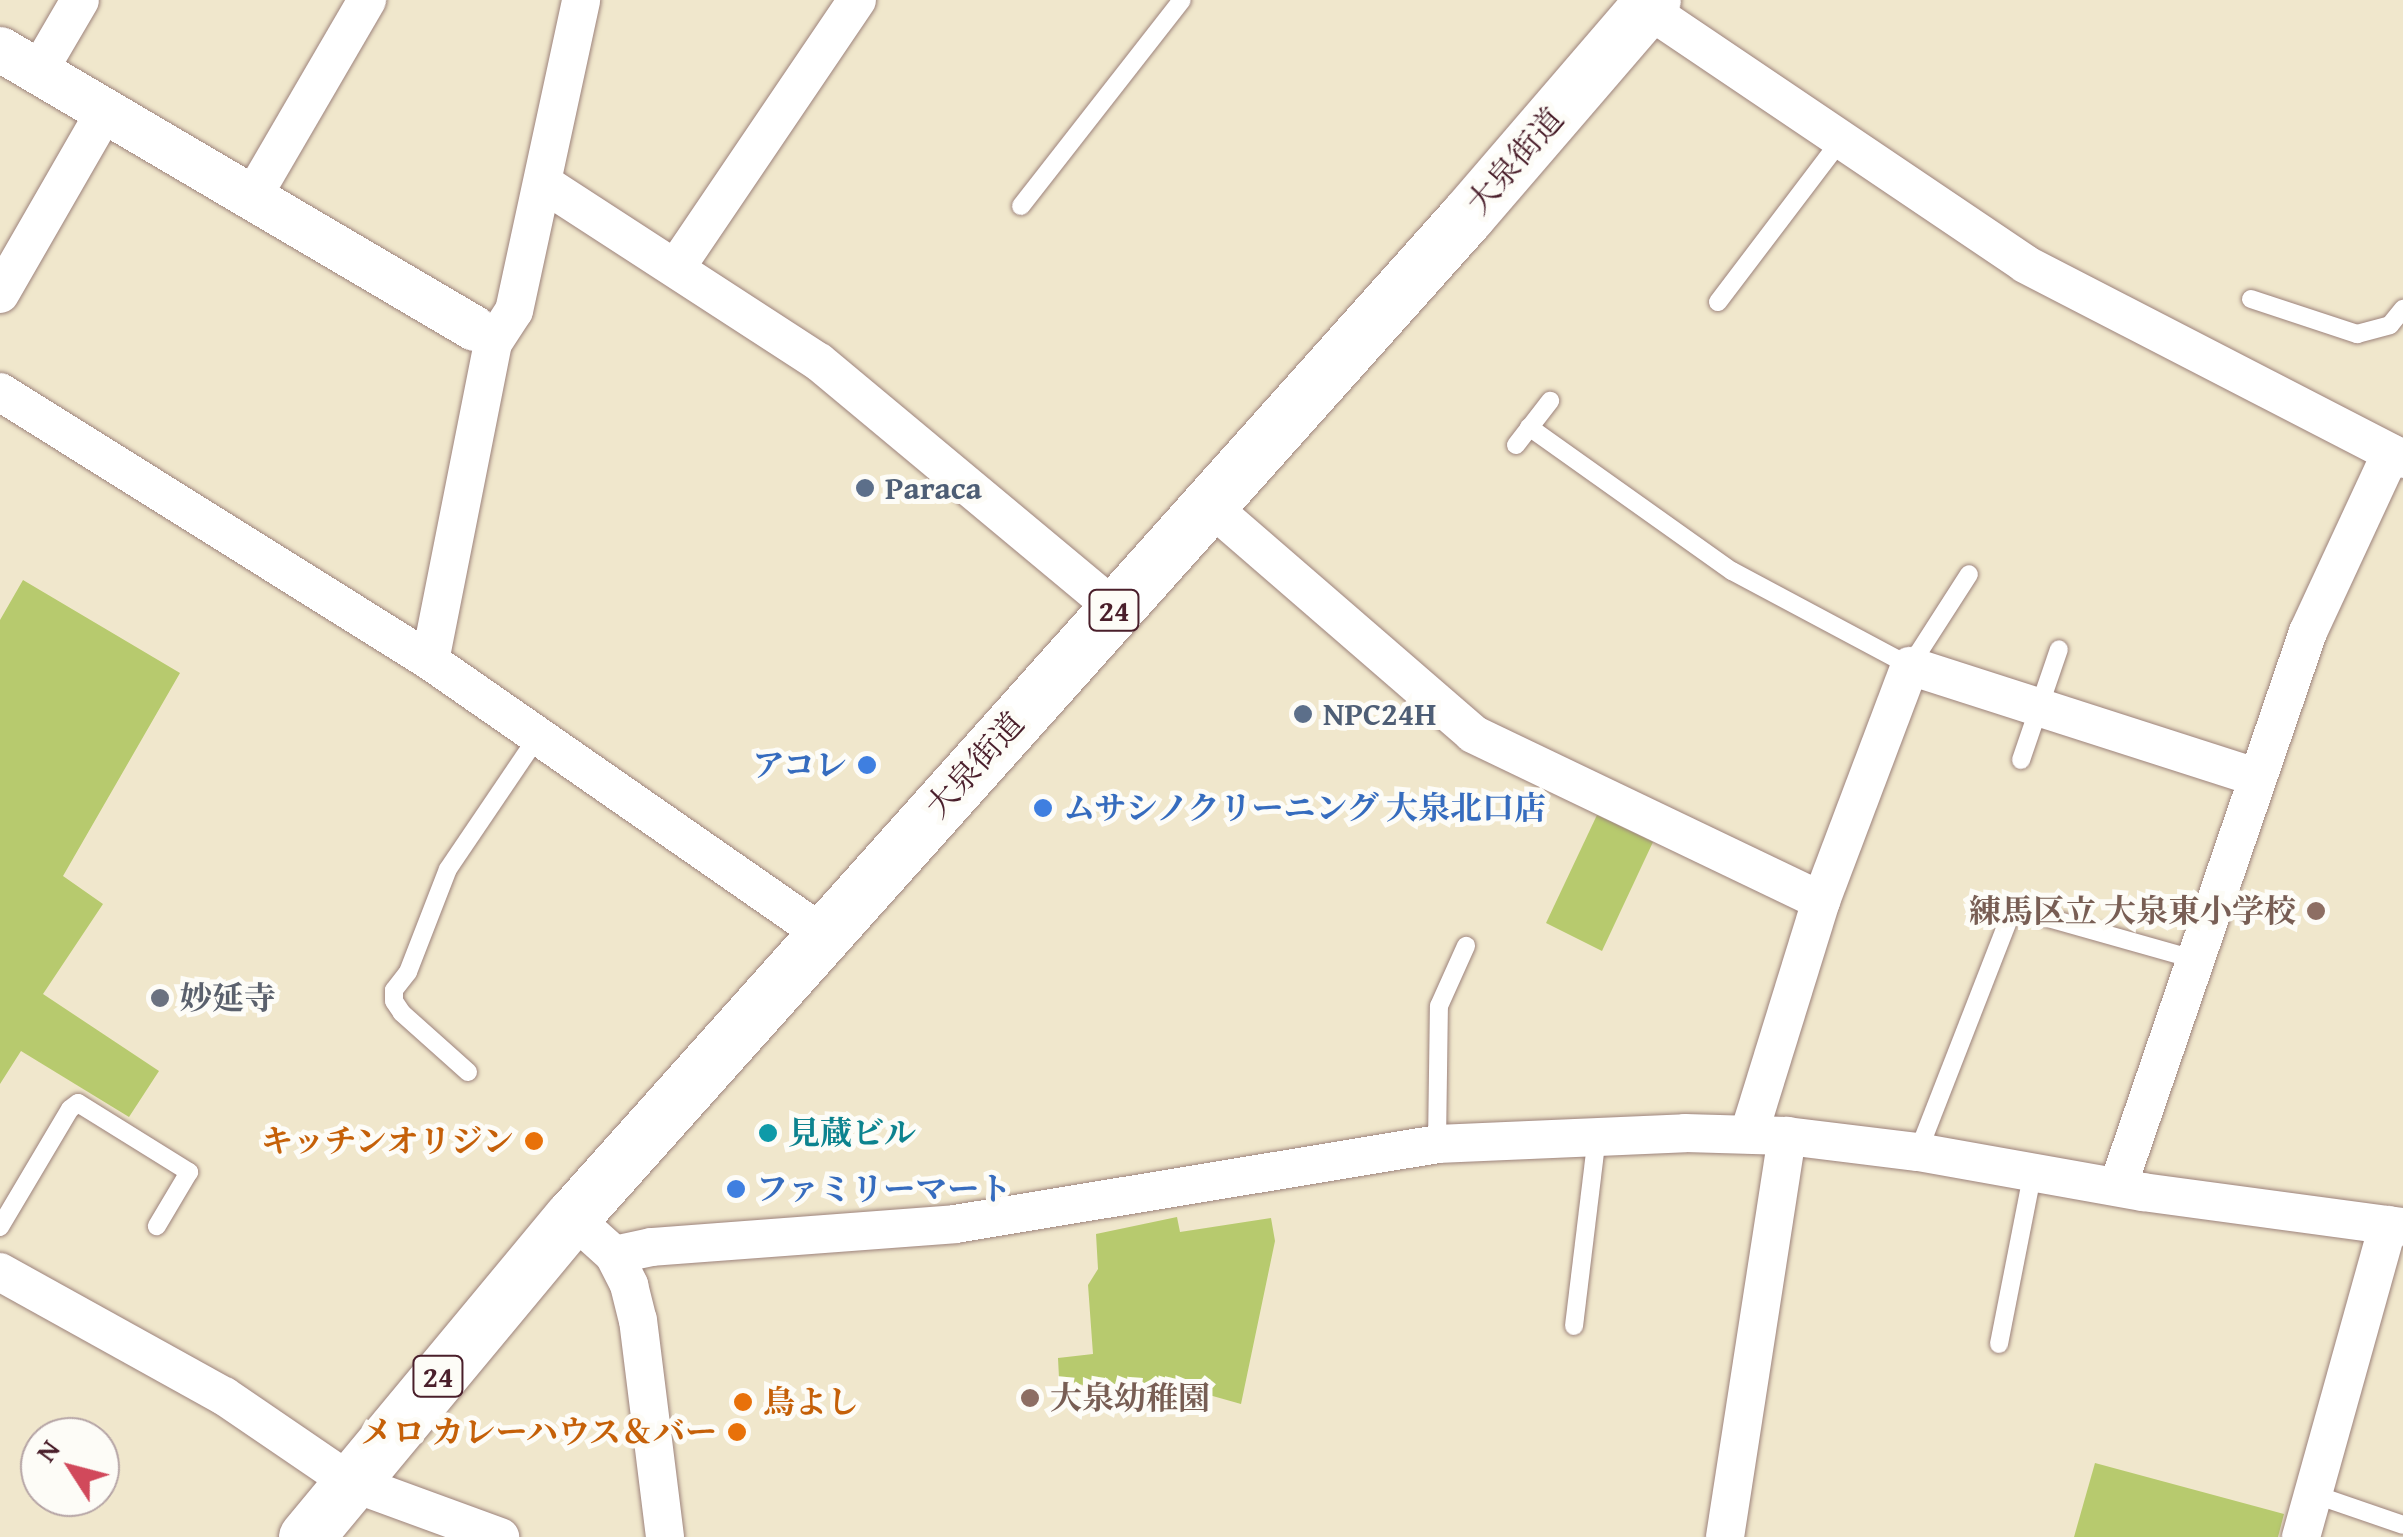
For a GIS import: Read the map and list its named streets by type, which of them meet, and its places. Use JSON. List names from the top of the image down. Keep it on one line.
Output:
{"streets":{"main road":["大泉街道","24"]},"places":["Paraca","NPC24H","アコレ","ムサシノクリーニング 大泉北口店","練馬区立 大泉東小学校","妙延寺","見蔵ビル","キッチンオリジン","ファミリーマート","大泉幼稚園","鳥よし","メロ カレーハウス＆バー"],"north":"top left"}
